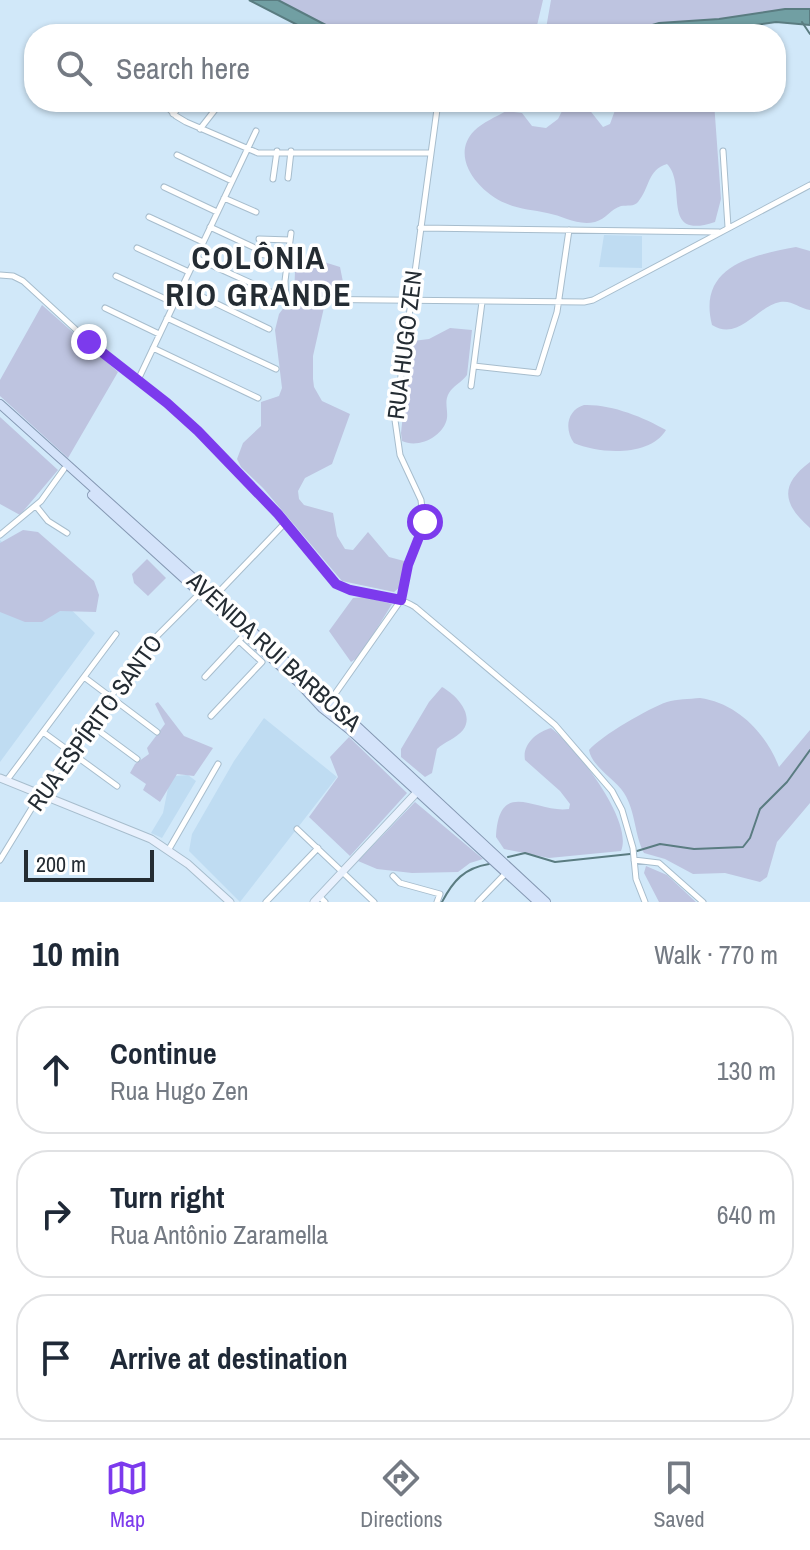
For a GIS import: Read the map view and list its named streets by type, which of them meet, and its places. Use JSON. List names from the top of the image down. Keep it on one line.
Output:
{"streets":{"main road":["AVENIDA RUI BARBOSA"],"street":["RUA HUGO ZEN","RUA ESPÍRITO SANTO"]},"crossings":[["RUA HUGO ZEN","AVENIDA RUI BARBOSA"],["AVENIDA RUI BARBOSA","RUA ESPÍRITO SANTO"]],"districts":["COLÔNIA RIO GRANDE"],"scale_bar":"200 m","page":{"search":"Search here","scale":"200 m","heading":["10 min","Walk · 770 m"],"list":[["Continue","Rua Hugo Zen","130 m"],["Turn right","Rua Antônio Zaramella","640 m"],"Arrive at destination"],"nav":["Map","Directions","Saved"]}}
